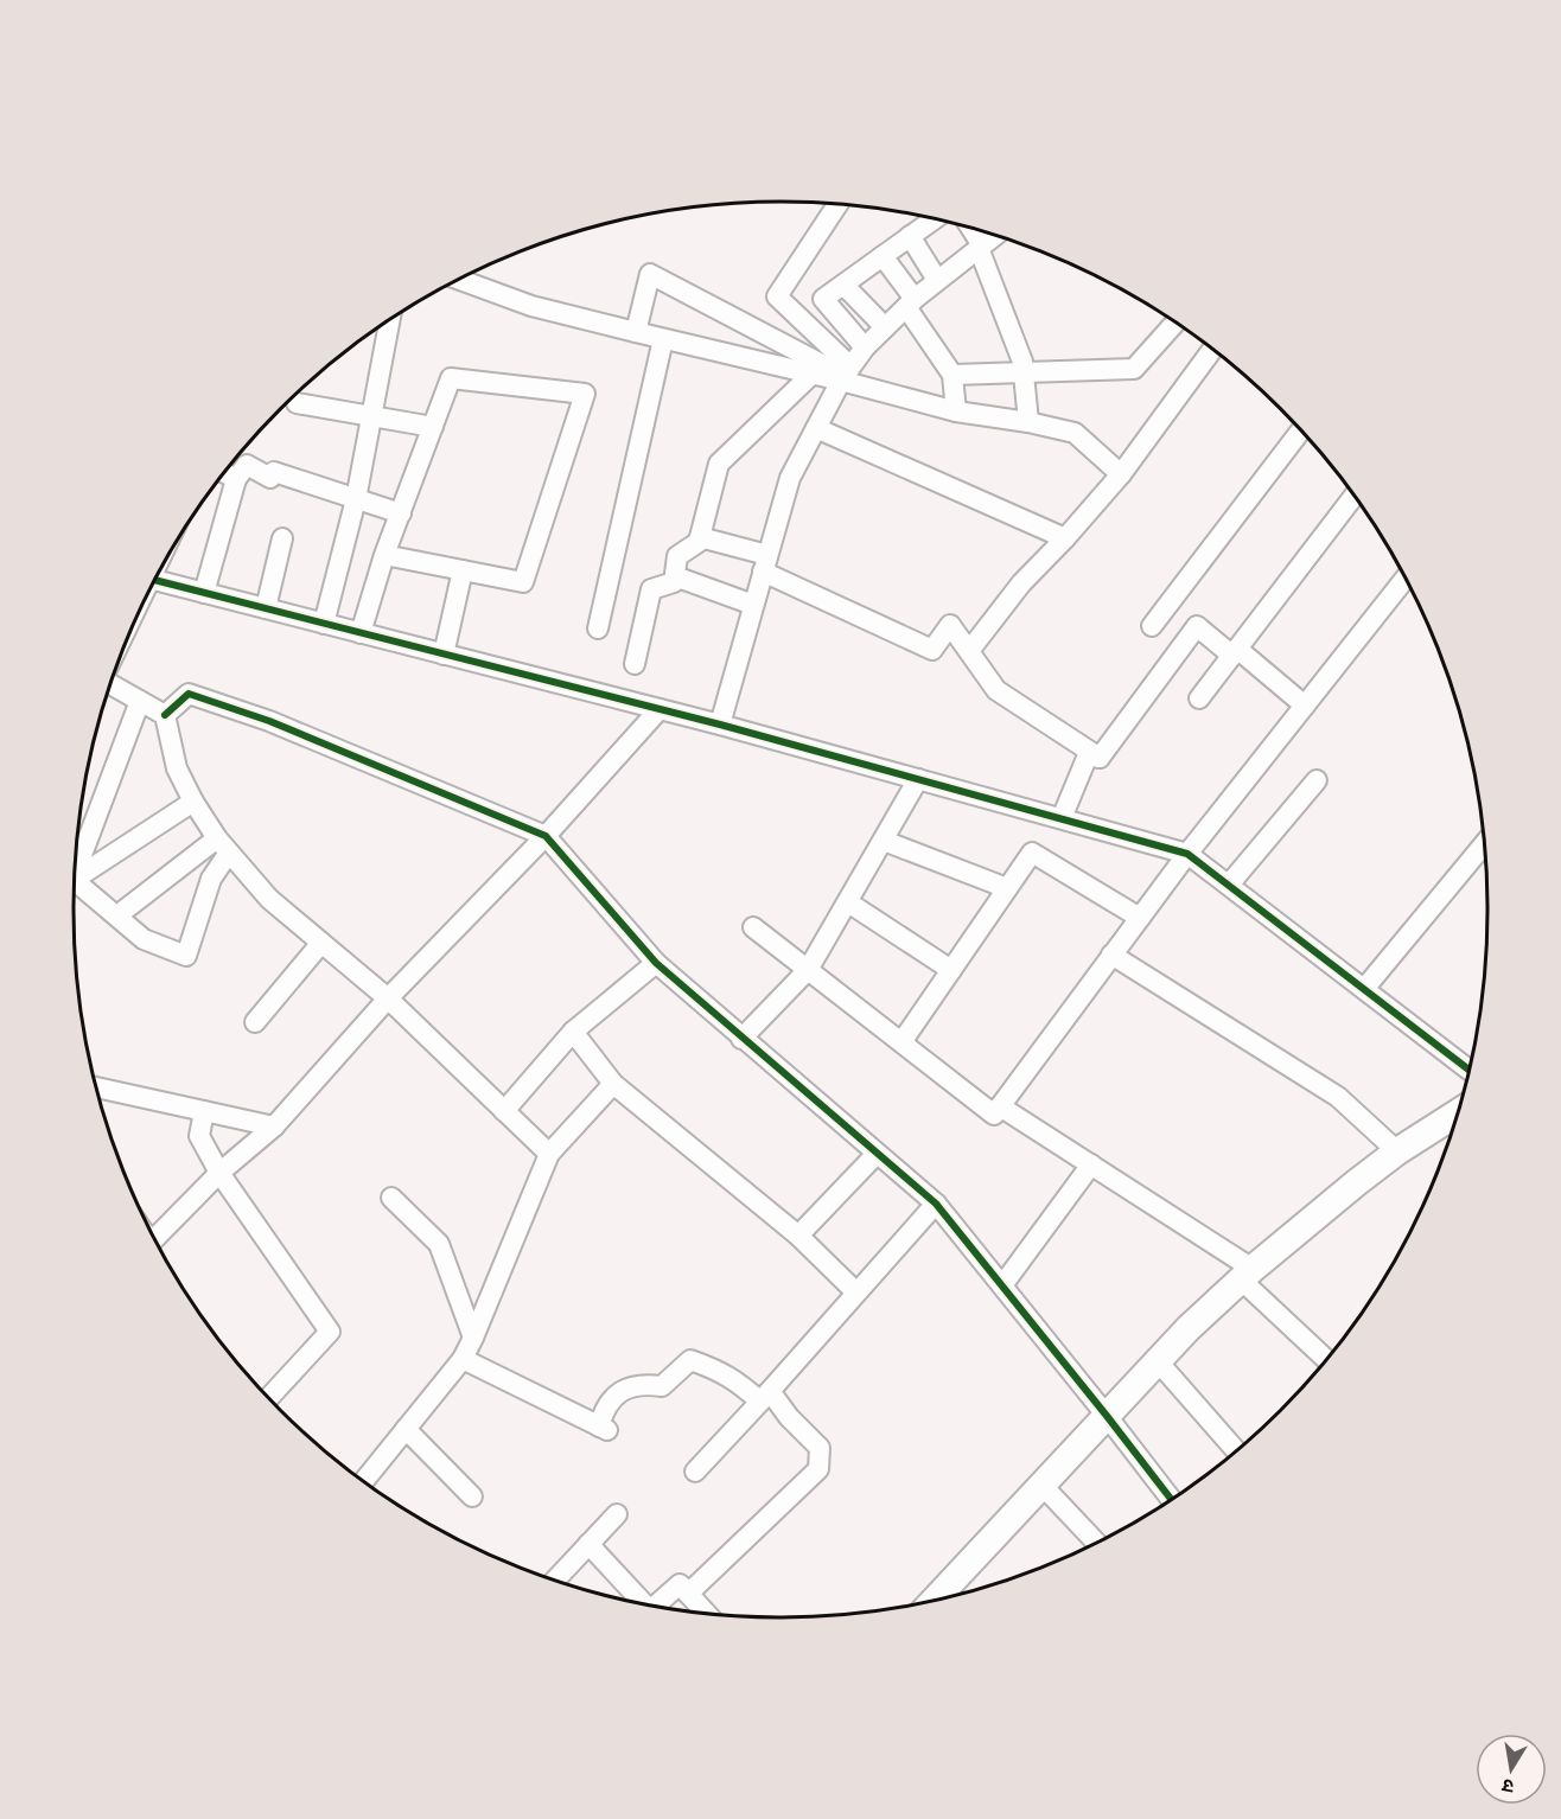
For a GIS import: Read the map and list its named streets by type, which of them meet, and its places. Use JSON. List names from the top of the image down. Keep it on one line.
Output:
{"north":"bottom"}
